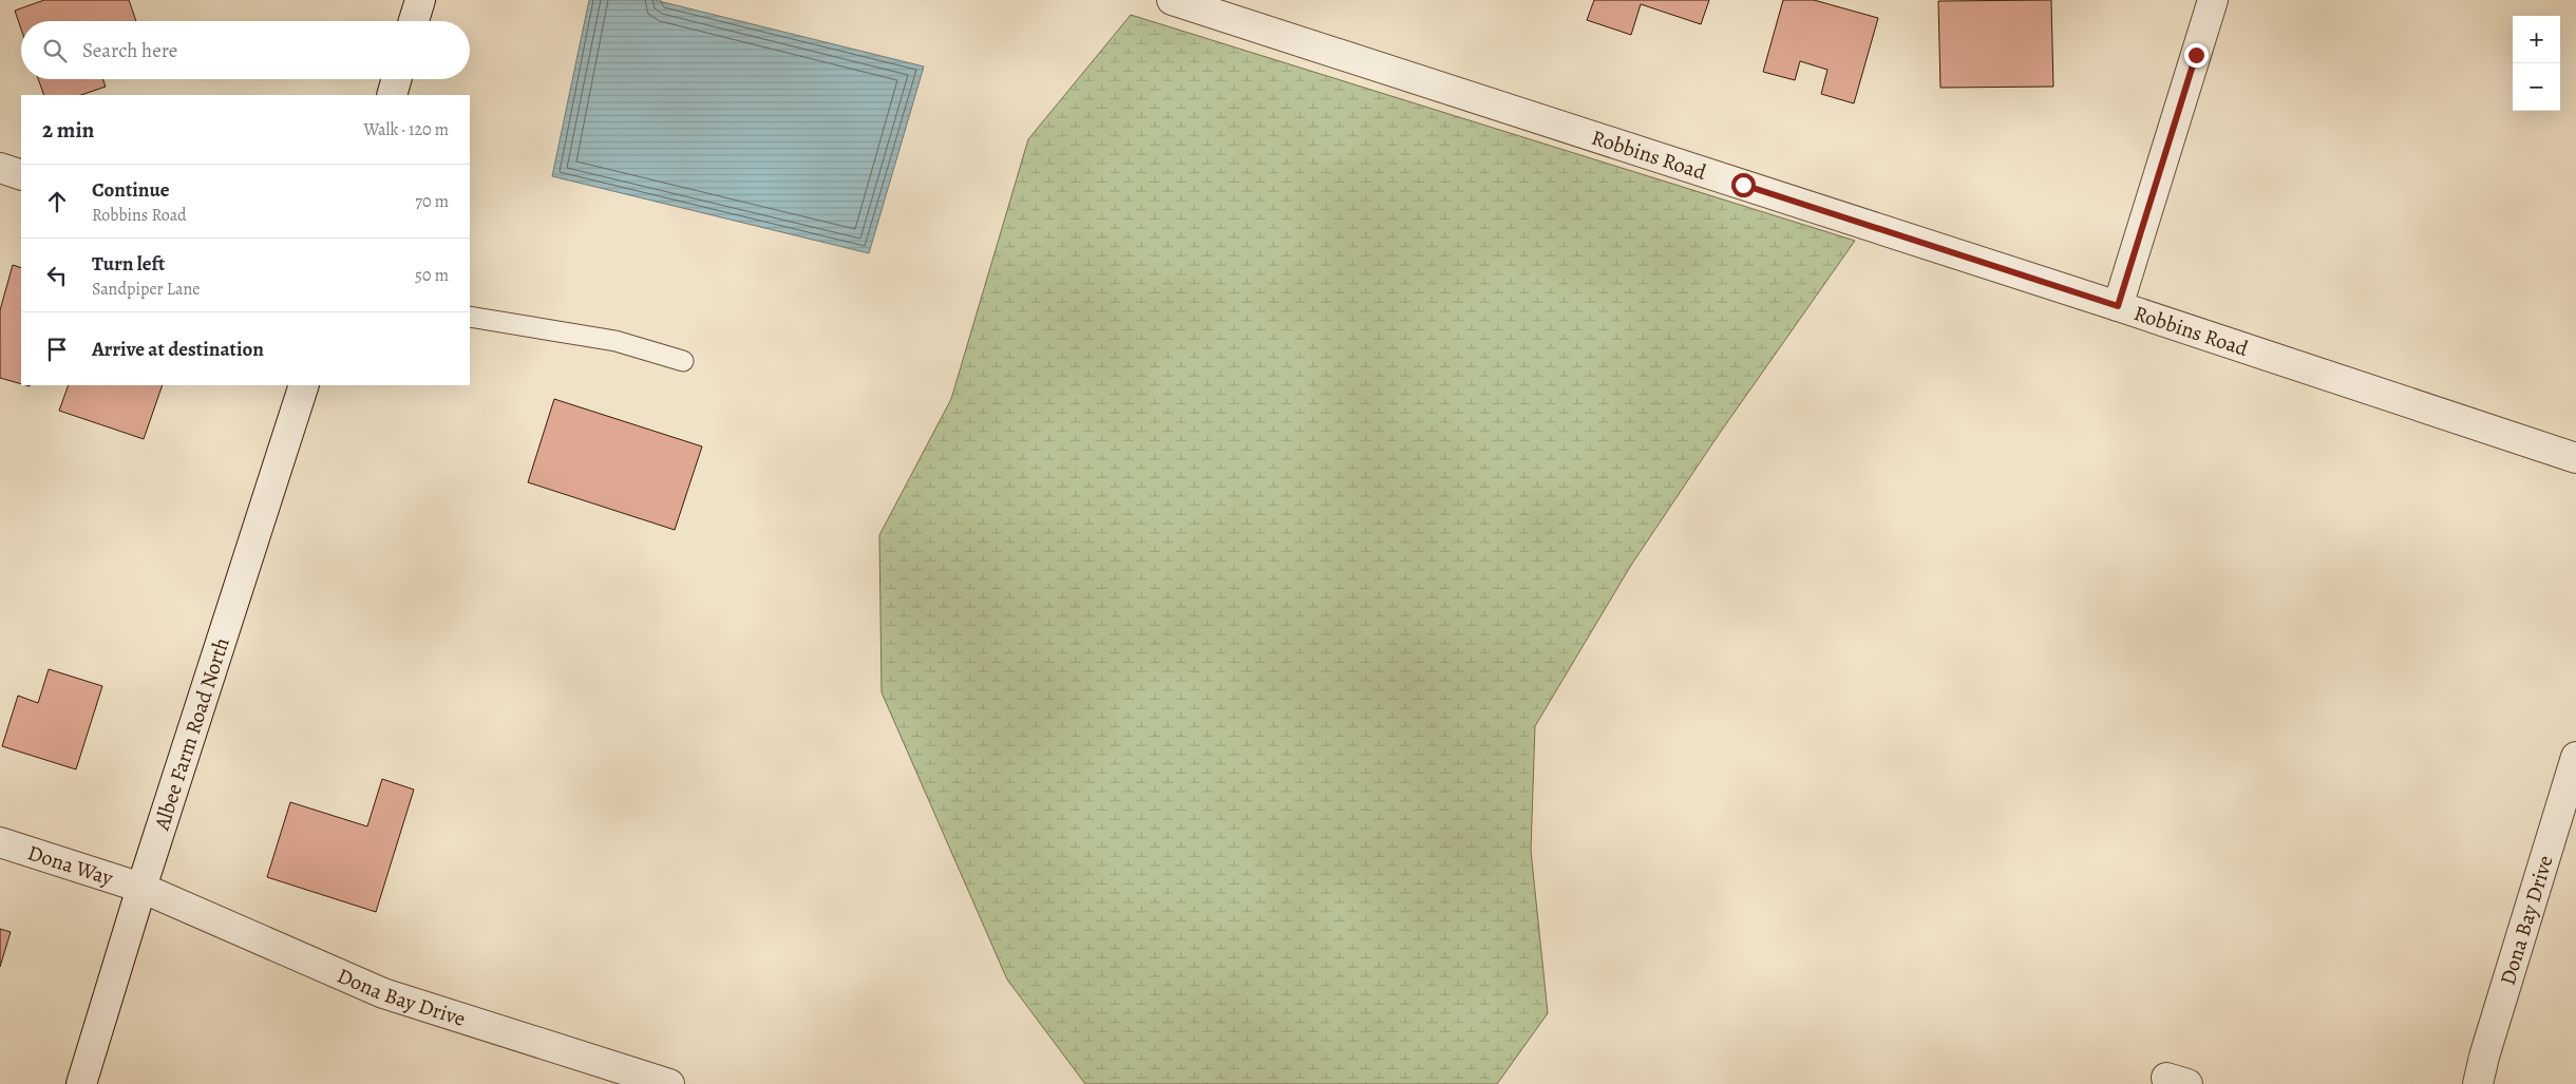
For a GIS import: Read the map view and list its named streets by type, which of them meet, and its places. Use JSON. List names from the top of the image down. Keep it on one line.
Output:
{"streets":{"street":["Robbins Road","Albee Farm Road North","Dona Way","Dona Bay Drive"]},"crossings":[["Albee Farm Road North","Dona Way"],["Albee Farm Road North","Dona Bay Drive"],["Dona Way","Dona Bay Drive"]],"page":{"map_buttons":["+","−"],"search":"Search here","heading":["2 min","Walk · 120 m"],"list":[["Continue","Robbins Road","70 m"],["Turn left","Sandpiper Lane","50 m"],"Arrive at destination"]}}
